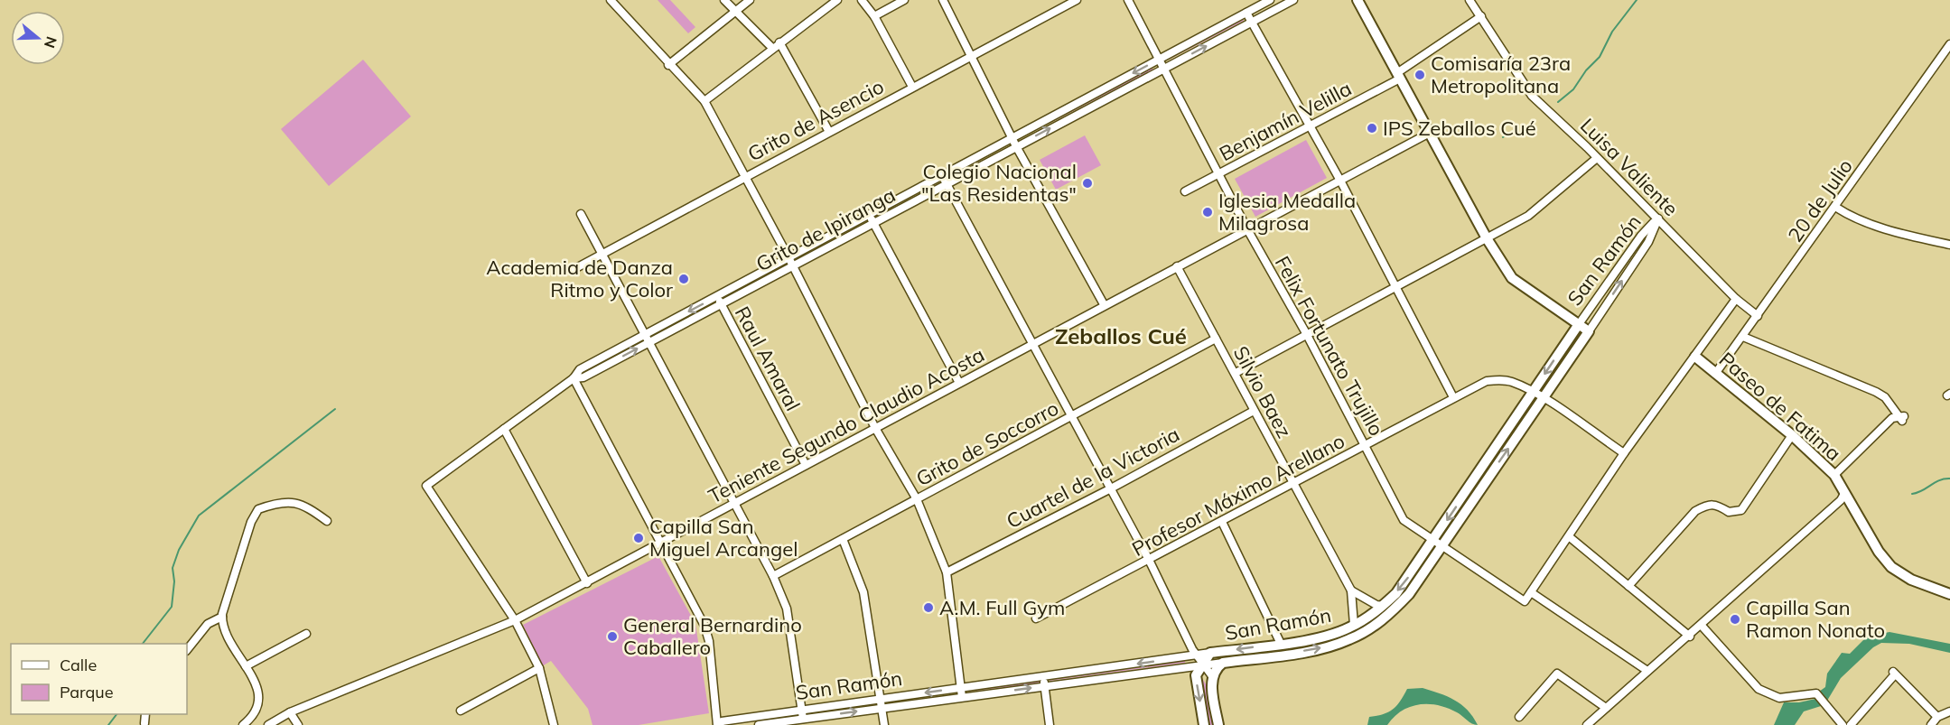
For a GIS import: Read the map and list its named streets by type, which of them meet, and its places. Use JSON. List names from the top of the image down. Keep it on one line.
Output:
{"streets":{"street":["Grito de Asencio","Benjamín Velilla","Luisa Valiente","20 de Julio","Grito de Ipiranga","San Ramón","Felix Fortunato Trujillo","Raul Amaral","Silvio Baez","Paseo de Fatima","Teniente Segundo Claudio Acosta","Grito de Soccorro","Cuartel de la Victoria","Profesor Máximo Arellano"]},"crossings":[["Benjamín Velilla","Luisa Valiente"],["Benjamín Velilla","Felix Fortunato Trujillo"],["Luisa Valiente","20 de Julio"],["Luisa Valiente","San Ramón"],["20 de Julio","Paseo de Fatima"],["Grito de Ipiranga","Felix Fortunato Trujillo"],["Grito de Ipiranga","Raul Amaral"],["Grito de Ipiranga","Teniente Segundo Claudio Acosta"],["San Ramón","Felix Fortunato Trujillo"],["San Ramón","Silvio Baez"],["San Ramón","Profesor Máximo Arellano"],["Felix Fortunato Trujillo","Teniente Segundo Claudio Acosta"],["Felix Fortunato Trujillo","Profesor Máximo Arellano"],["Raul Amaral","Teniente Segundo Claudio Acosta"],["Silvio Baez","Teniente Segundo Claudio Acosta"],["Silvio Baez","Grito de Soccorro"],["Silvio Baez","Cuartel de la Victoria"],["Silvio Baez","Profesor Máximo Arellano"]],"districts":["Zeballos Cué"],"places":["Comisaría 23ra Metropolitana","IPS Zeballos Cué","Colegio Nacional \"Las Residentas\"","Iglesia Medalla Milagrosa","Academia de Danza Ritmo y Color","Capilla San Miguel Arcangel","A.M. Full Gym","Capilla San Ramon Nonato","General Bernardino Caballero"],"legend":["Calle","Parque"],"north":"right"}
